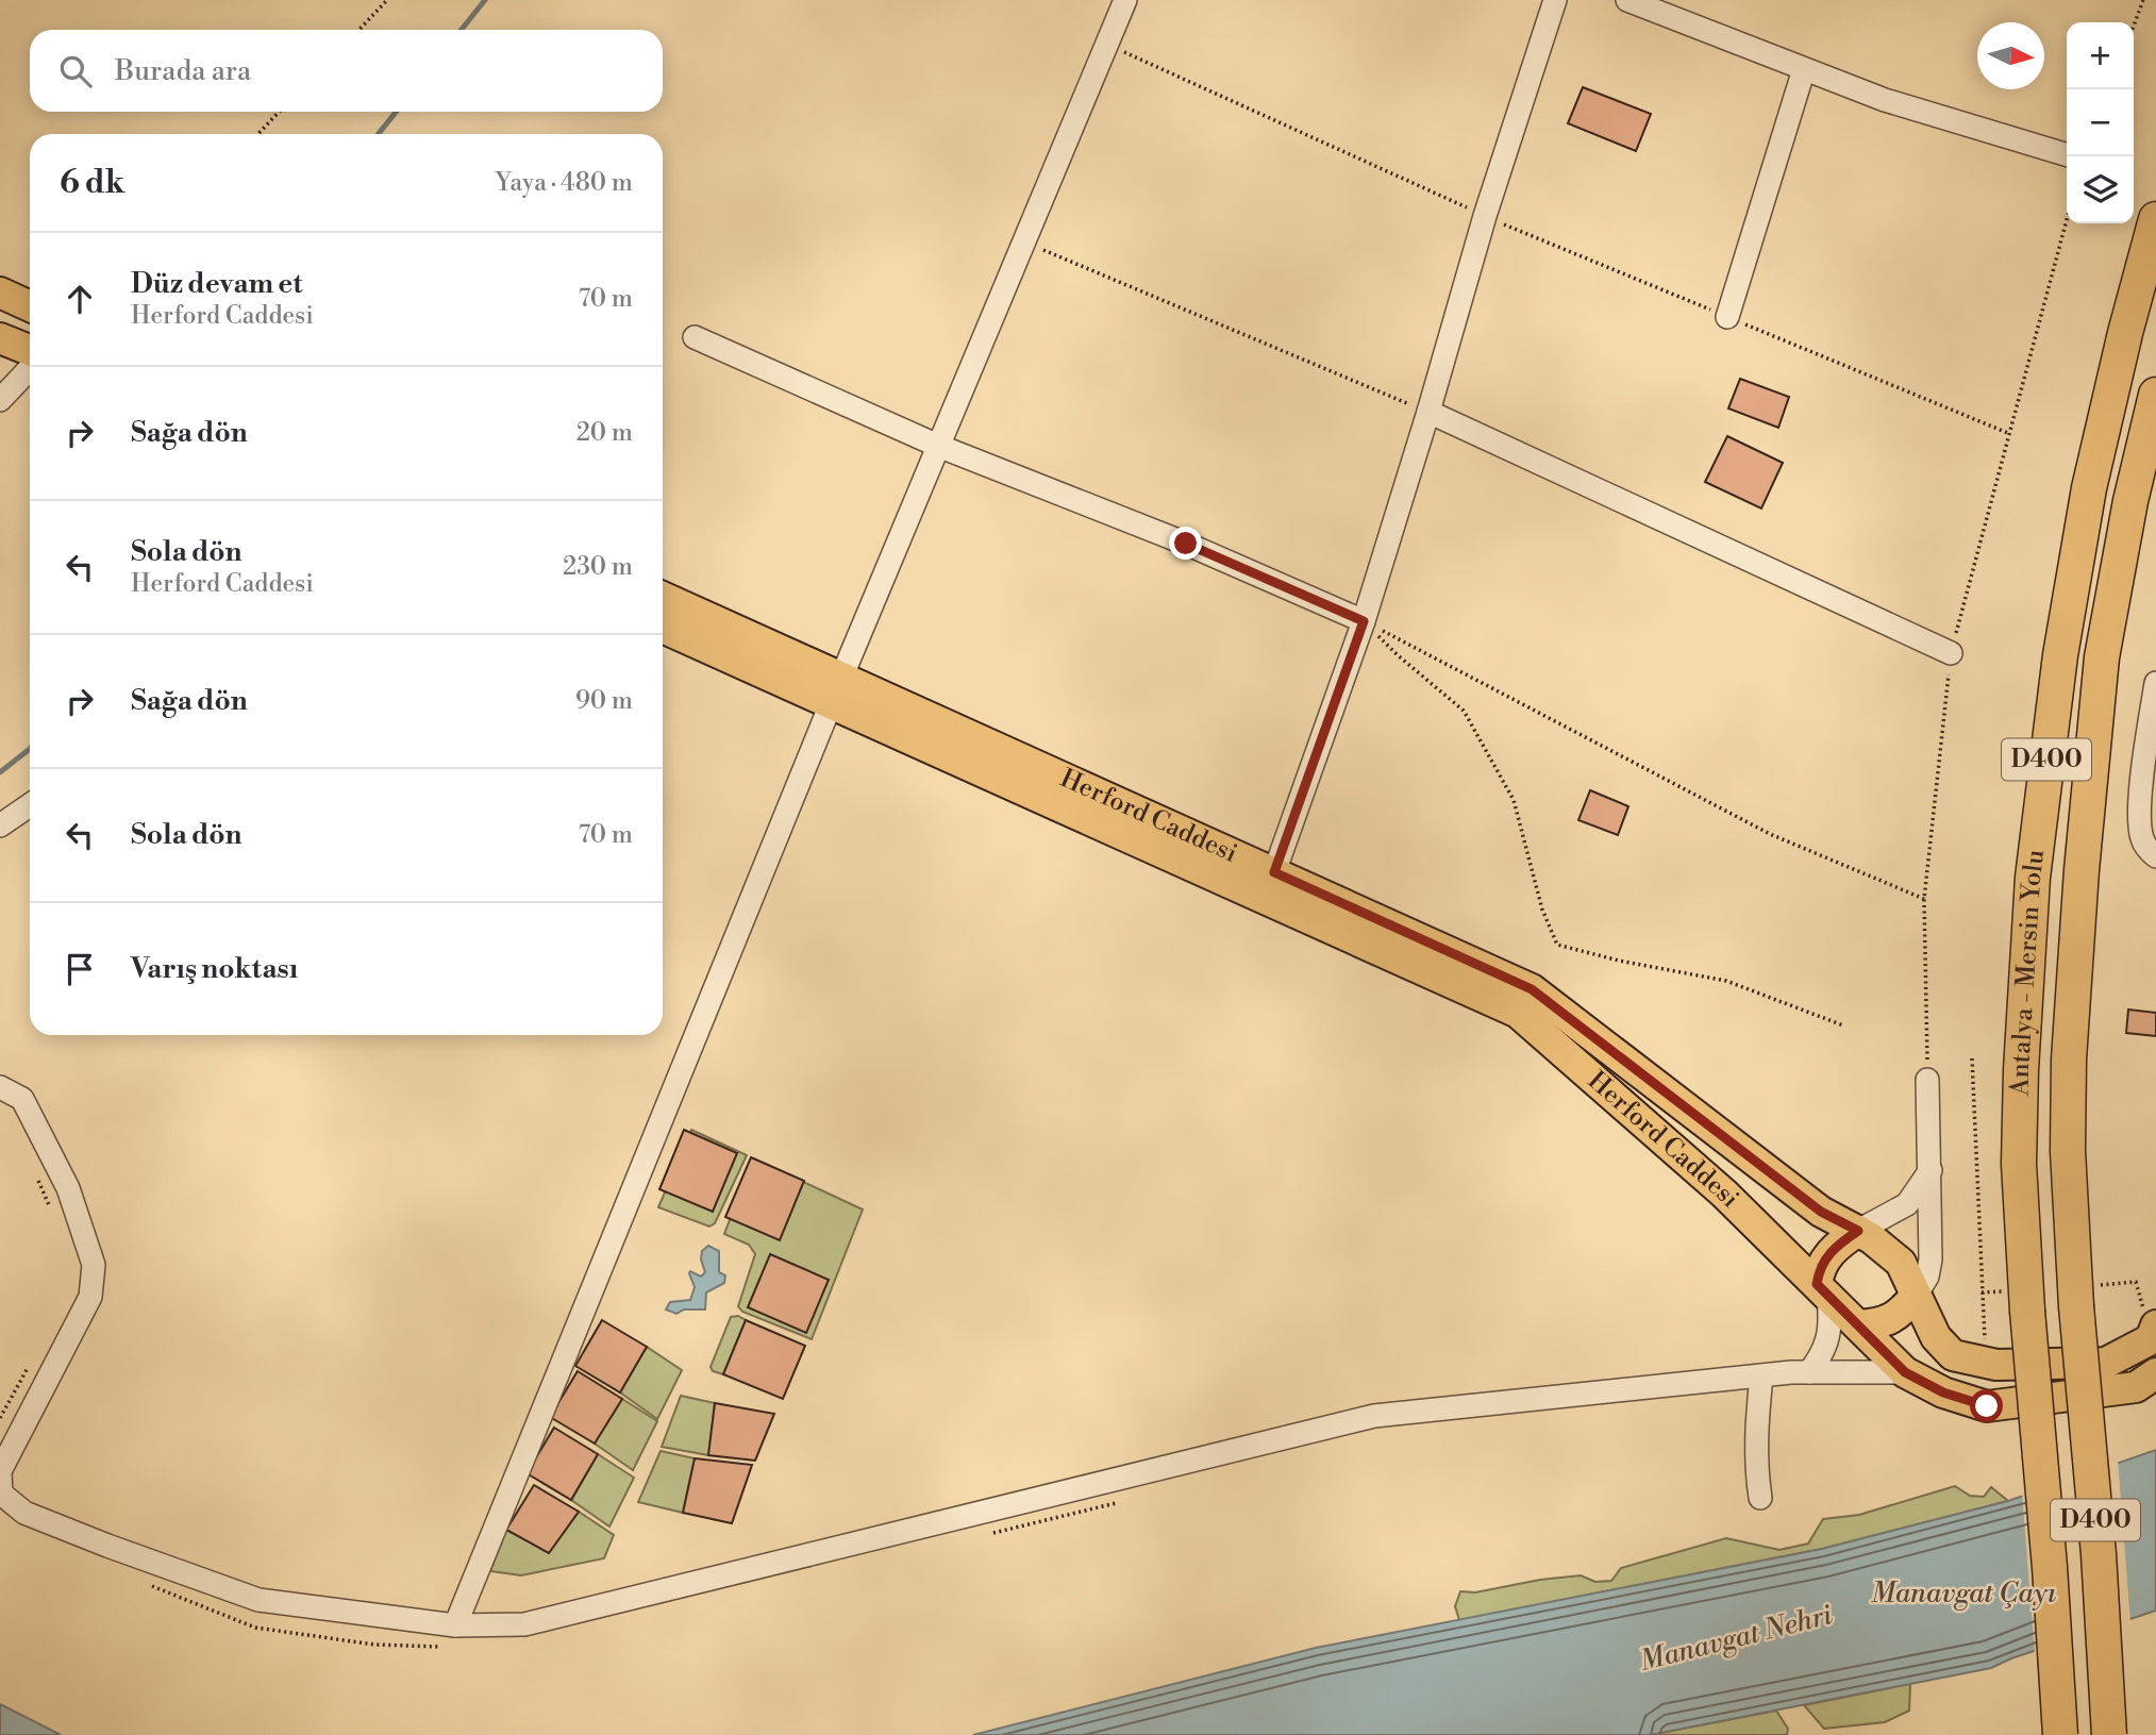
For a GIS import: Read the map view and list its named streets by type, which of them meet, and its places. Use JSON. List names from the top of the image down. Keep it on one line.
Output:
{"streets":{"highway":["D400","Antalya - Mersin Yolu"],"main road":["Herford Caddesi"]},"water":["Manavgat Çayı","Manavgat Nehri"],"north":"right","page":{"map_buttons":["+","−"],"search":"Burada ara","heading":["6 dk","Yaya · 480 m"],"list":[["Düz devam et","Herford Caddesi","70 m"],["Sağa dön","20 m"],["Sola dön","Herford Caddesi","230 m"],["Sağa dön","90 m"],["Sola dön","70 m"],"Varış noktası"]}}
